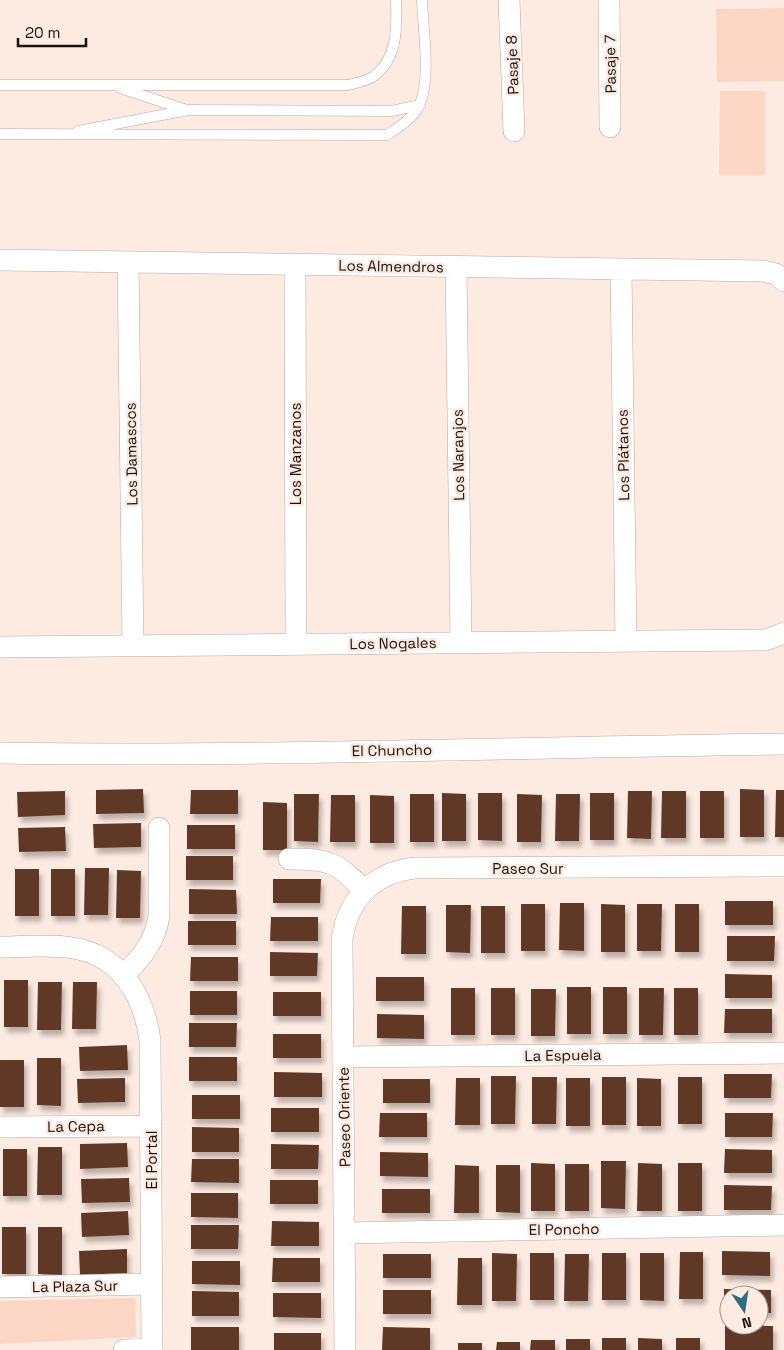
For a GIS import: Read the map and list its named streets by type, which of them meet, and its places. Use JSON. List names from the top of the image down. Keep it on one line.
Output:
{"streets":{"street":["Pasaje 7","Pasaje 8","Los Almendros","Los Damascos","Los Manzanos","Los Naranjos","Los Plátanos","Los Nogales","El Chuncho","Paseo Sur","La Espuela","Paseo Oriente","La Cepa","El Portal","El Poncho","La Plaza Sur"]},"crossings":[["Los Almendros","Los Damascos"],["Los Almendros","Los Manzanos"],["Los Almendros","Los Naranjos"],["Los Almendros","Los Plátanos"],["Los Damascos","Los Nogales"],["Los Manzanos","Los Nogales"],["Los Naranjos","Los Nogales"],["Los Plátanos","Los Nogales"],["Paseo Sur","Paseo Oriente"],["La Espuela","Paseo Oriente"],["Paseo Oriente","El Poncho"],["La Cepa","El Portal"],["El Portal","La Plaza Sur"]],"scale_bar":"20 m","north":"bottom"}
